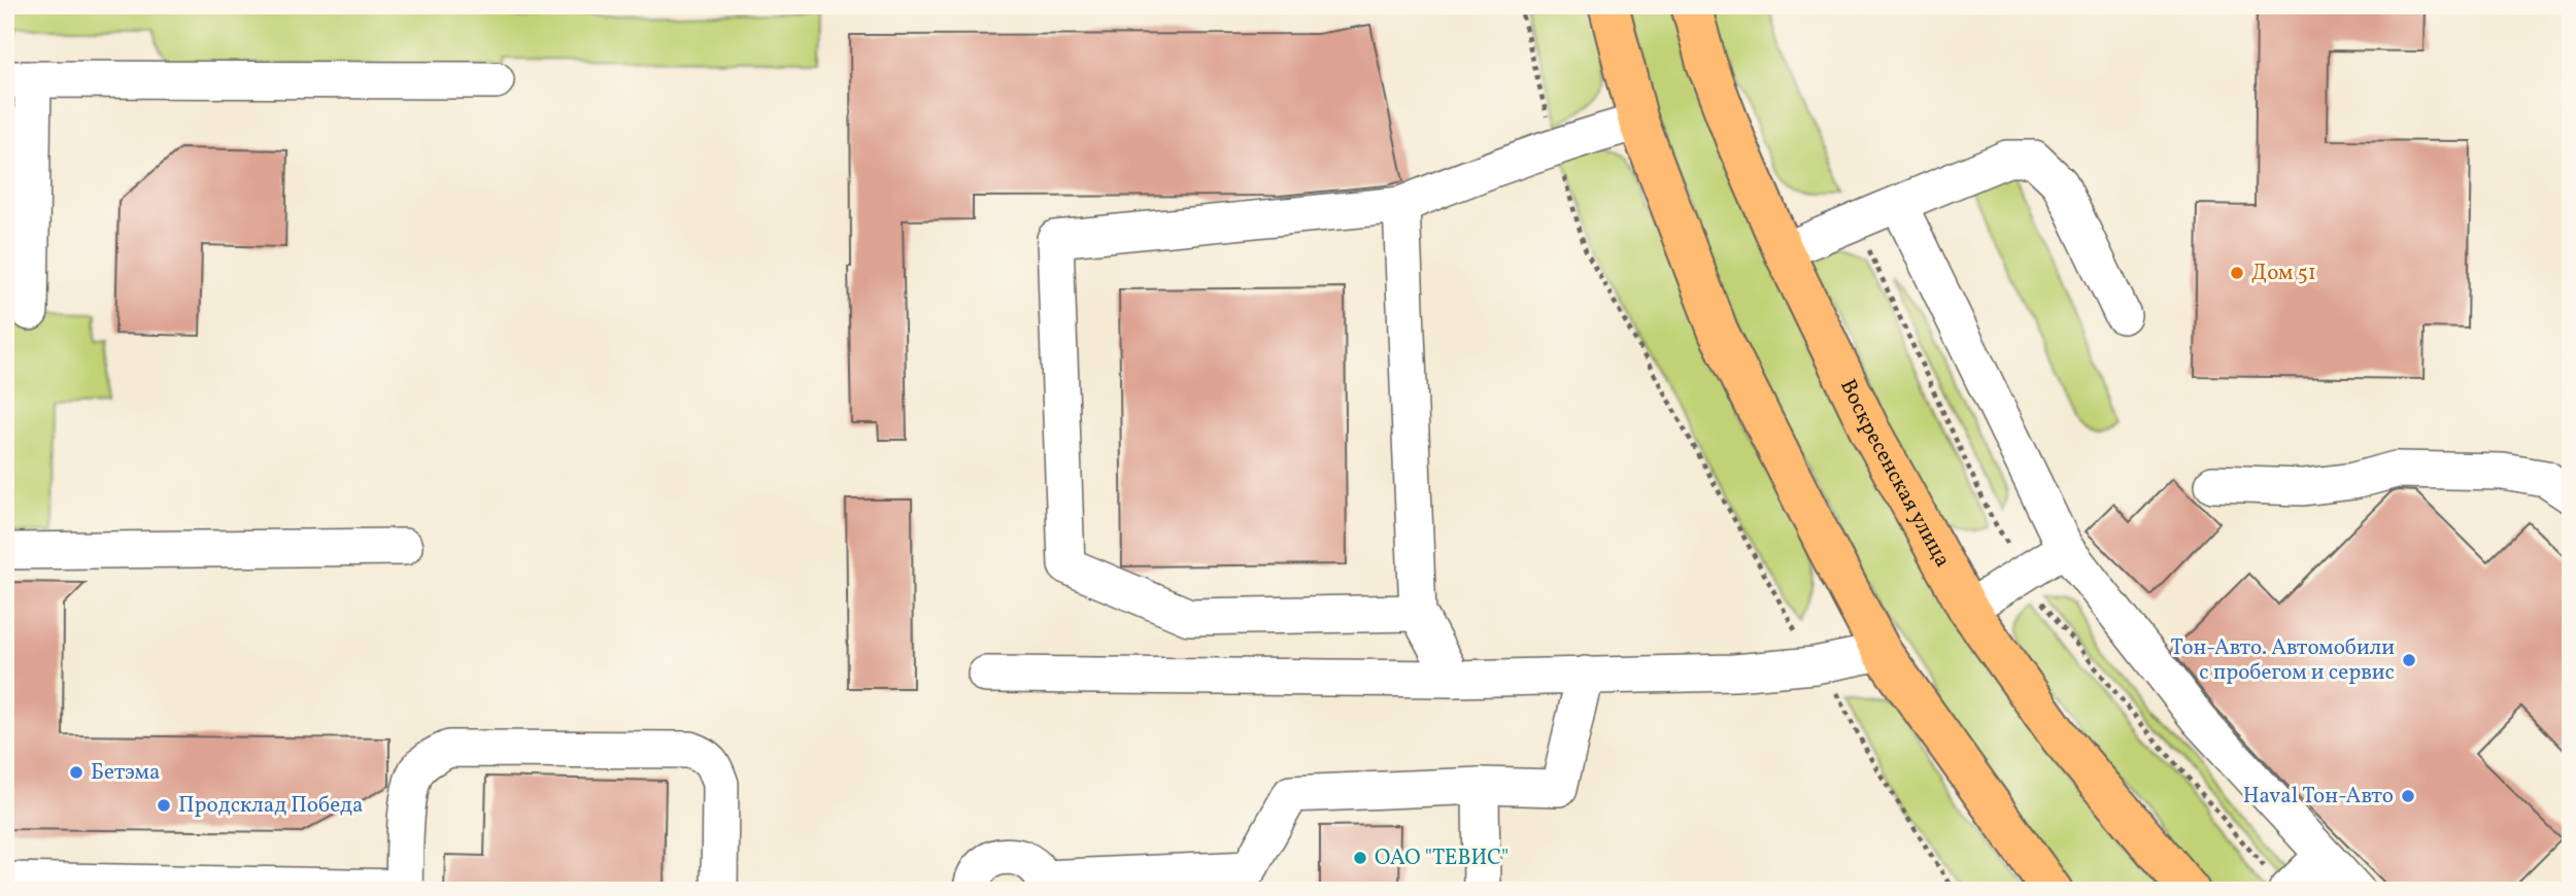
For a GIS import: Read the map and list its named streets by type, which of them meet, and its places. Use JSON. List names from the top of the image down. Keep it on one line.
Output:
{"streets":{"main road":["Воскресенская улица"]},"places":["Дом 51","Тон-Авто. Автомобили с пробегом и сервис","Бетэма","Haval Тон-Авто","Продсклад Победа","ОАО \"ТЕВИС\""]}
